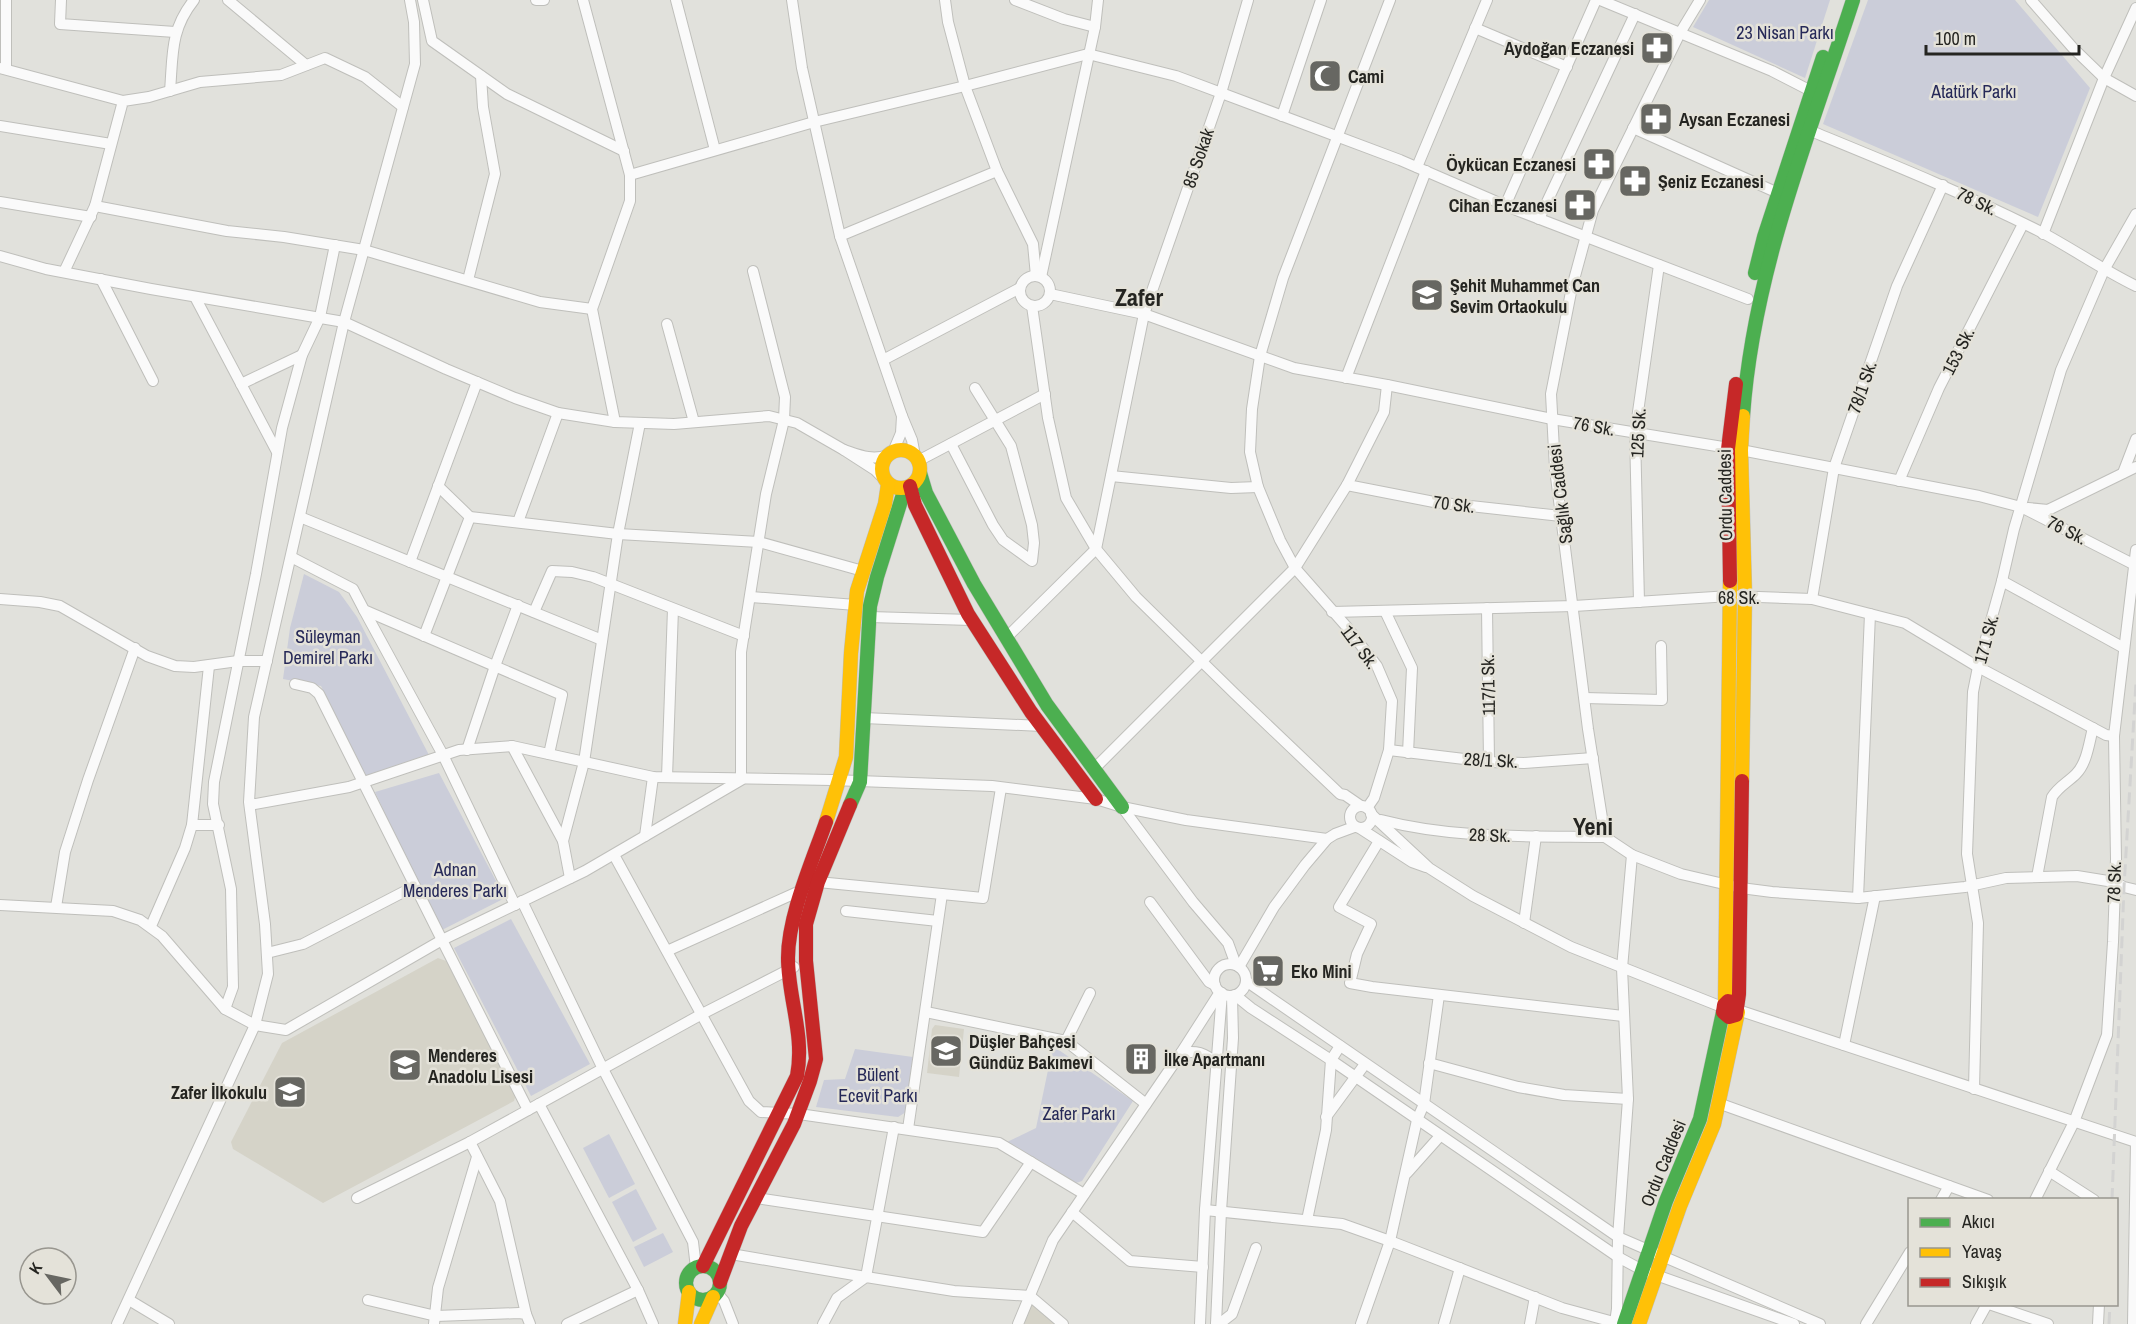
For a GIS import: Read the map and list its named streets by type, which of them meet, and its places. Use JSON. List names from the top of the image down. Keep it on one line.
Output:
{"streets":{"main road":["Ordu Caddesi"],"street":["85 Sokak","78 Sk.","153 Sk.","78/1 Sk.","76 Sk.","125 Sk.","Sağlık Caddesi","70 Sk.","68 Sk.","171 Sk.","117 Sk.","117/1 Sk.","28/1 Sk.","28 Sk."]},"crossings":[["85 Sokak","76 Sk."],["78 Sk.","153 Sk."],["78 Sk.","78/1 Sk."],["78 Sk.","76 Sk."],["78 Sk.","Ordu Caddesi"],["78 Sk.","68 Sk."],["78 Sk.","171 Sk."],["153 Sk.","76 Sk."],["78/1 Sk.","76 Sk."],["78/1 Sk.","68 Sk."],["76 Sk.","125 Sk."],["76 Sk.","Sağlık Caddesi"],["76 Sk.","Ordu Caddesi"],["76 Sk.","171 Sk."],["76 Sk.","117 Sk."],["125 Sk.","68 Sk."],["Sağlık Caddesi","70 Sk."],["Sağlık Caddesi","68 Sk."],["Sağlık Caddesi","28/1 Sk."],["Sağlık Caddesi","28 Sk."],["Ordu Caddesi","68 Sk."],["68 Sk.","171 Sk."],["68 Sk.","117 Sk."],["68 Sk.","117/1 Sk."],["117 Sk.","28/1 Sk."],["117 Sk.","28 Sk."],["117/1 Sk.","28/1 Sk."]],"districts":["Zafer","Yeni"],"parks":["23 Nisan Parkı","Atatürk Parkı","Süleyman Demirel Parkı","Adnan Menderes Parkı","Bülent Ecevit Parkı","Zafer Parkı"],"places":{"pharmacy":["Aydoğan Eczanesi","Aysan Eczanesi","Öykücan Eczanesi","Şeniz Eczanesi","Cihan Eczanesi"],"mosque":["Cami"],"school or university":["Şehit Muhammet Can Sevim Ortaokulu","Düşler Bahçesi Gündüz Bakımevi","Menderes Anadolu Lisesi","Zafer İlkokulu"],"supermarket":["Eko Mini"],"building":["İlke Apartmanı"]},"legend":["Akıcı","Yavaş","Sıkışık"],"scale_bar":"100 m","north":"top left"}
